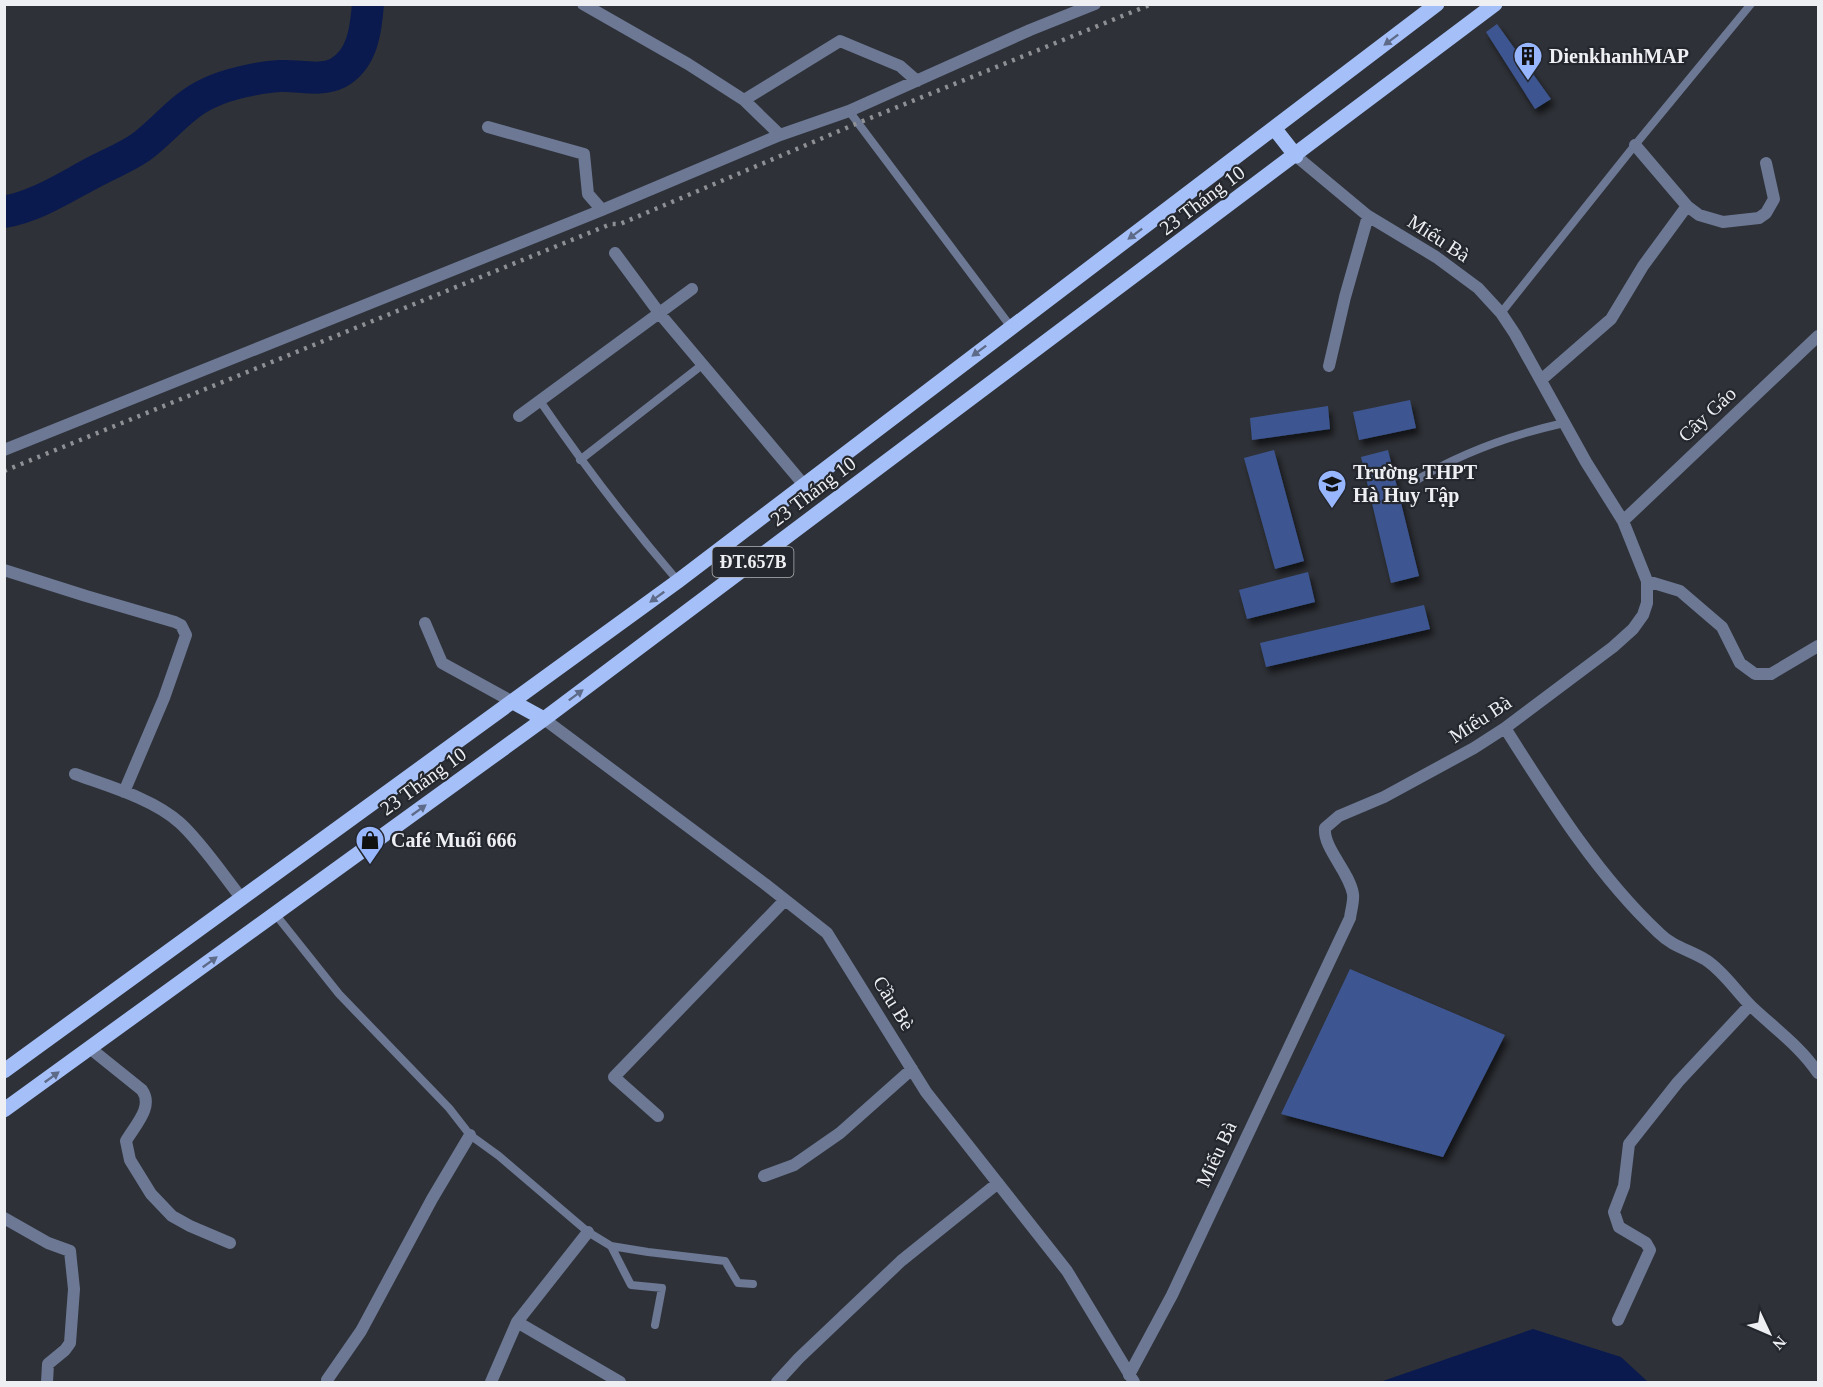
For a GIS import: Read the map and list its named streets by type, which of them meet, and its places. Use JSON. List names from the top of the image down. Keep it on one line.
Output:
{"streets":{"main road":["23 Tháng 10","ĐT.657B"],"street":["Miếu Bà","Cây Gáo","Cầu Bè"]},"crossings":[["23 Tháng 10","Miếu Bà"],["23 Tháng 10","Cầu Bè"],["Miếu Bà","Cây Gáo"],["Miếu Bà","Cầu Bè"]],"places":{"building":["DienkhanhMAP"],"school or university":["Trường THPT Hà Huy Tập"],"shop":["Café Muối 666"]},"north":"bottom right"}
